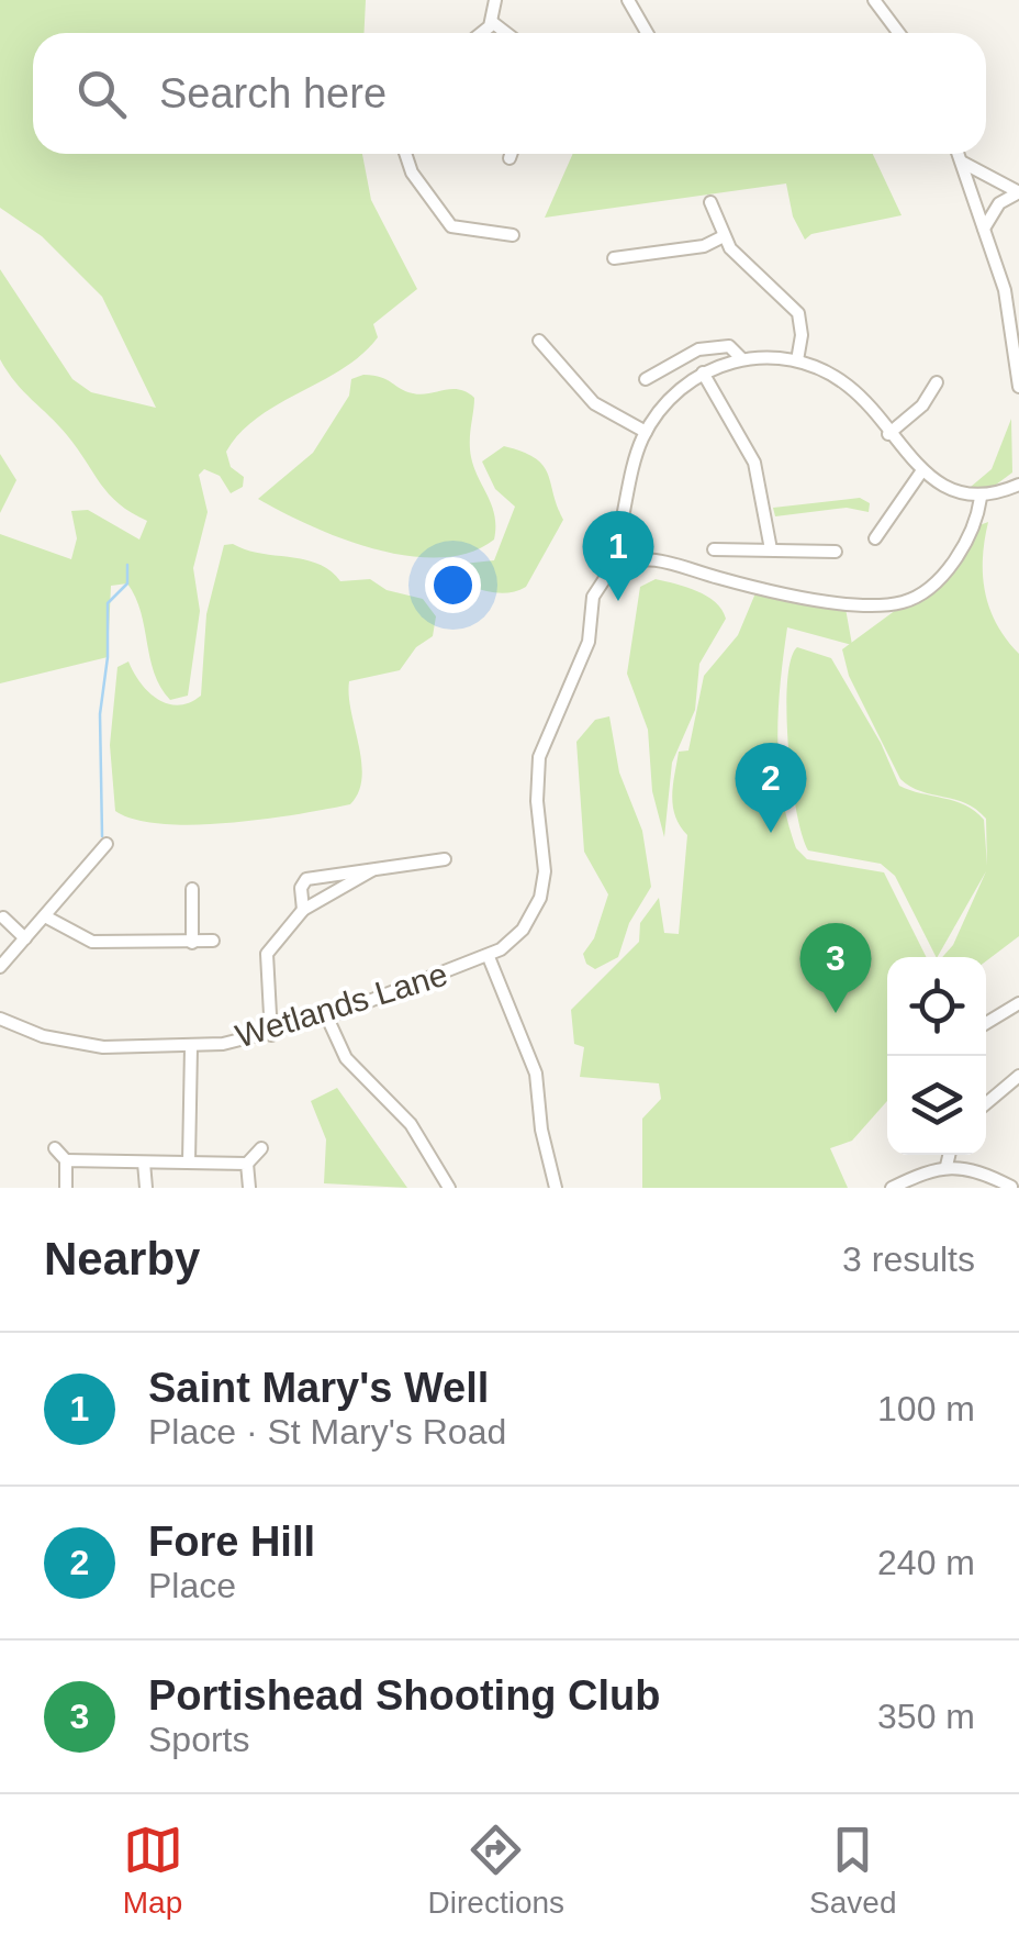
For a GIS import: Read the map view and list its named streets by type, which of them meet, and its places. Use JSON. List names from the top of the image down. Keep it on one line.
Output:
{"streets":{"street":["Wetlands Lane"]},"page":{"search":"Search here","pins":["1","2","3"],"heading":["Nearby","3 results"],"list":[{"mark":"1","name":"Saint Mary's Well","note":"Place · St Mary's Road","value":"100 m"},{"mark":"2","name":"Fore Hill","note":"Place","value":"240 m"},{"mark":"3","name":"Portishead Shooting Club","note":"Sports","value":"350 m"}],"nav":["Map","Directions","Saved"]}}
